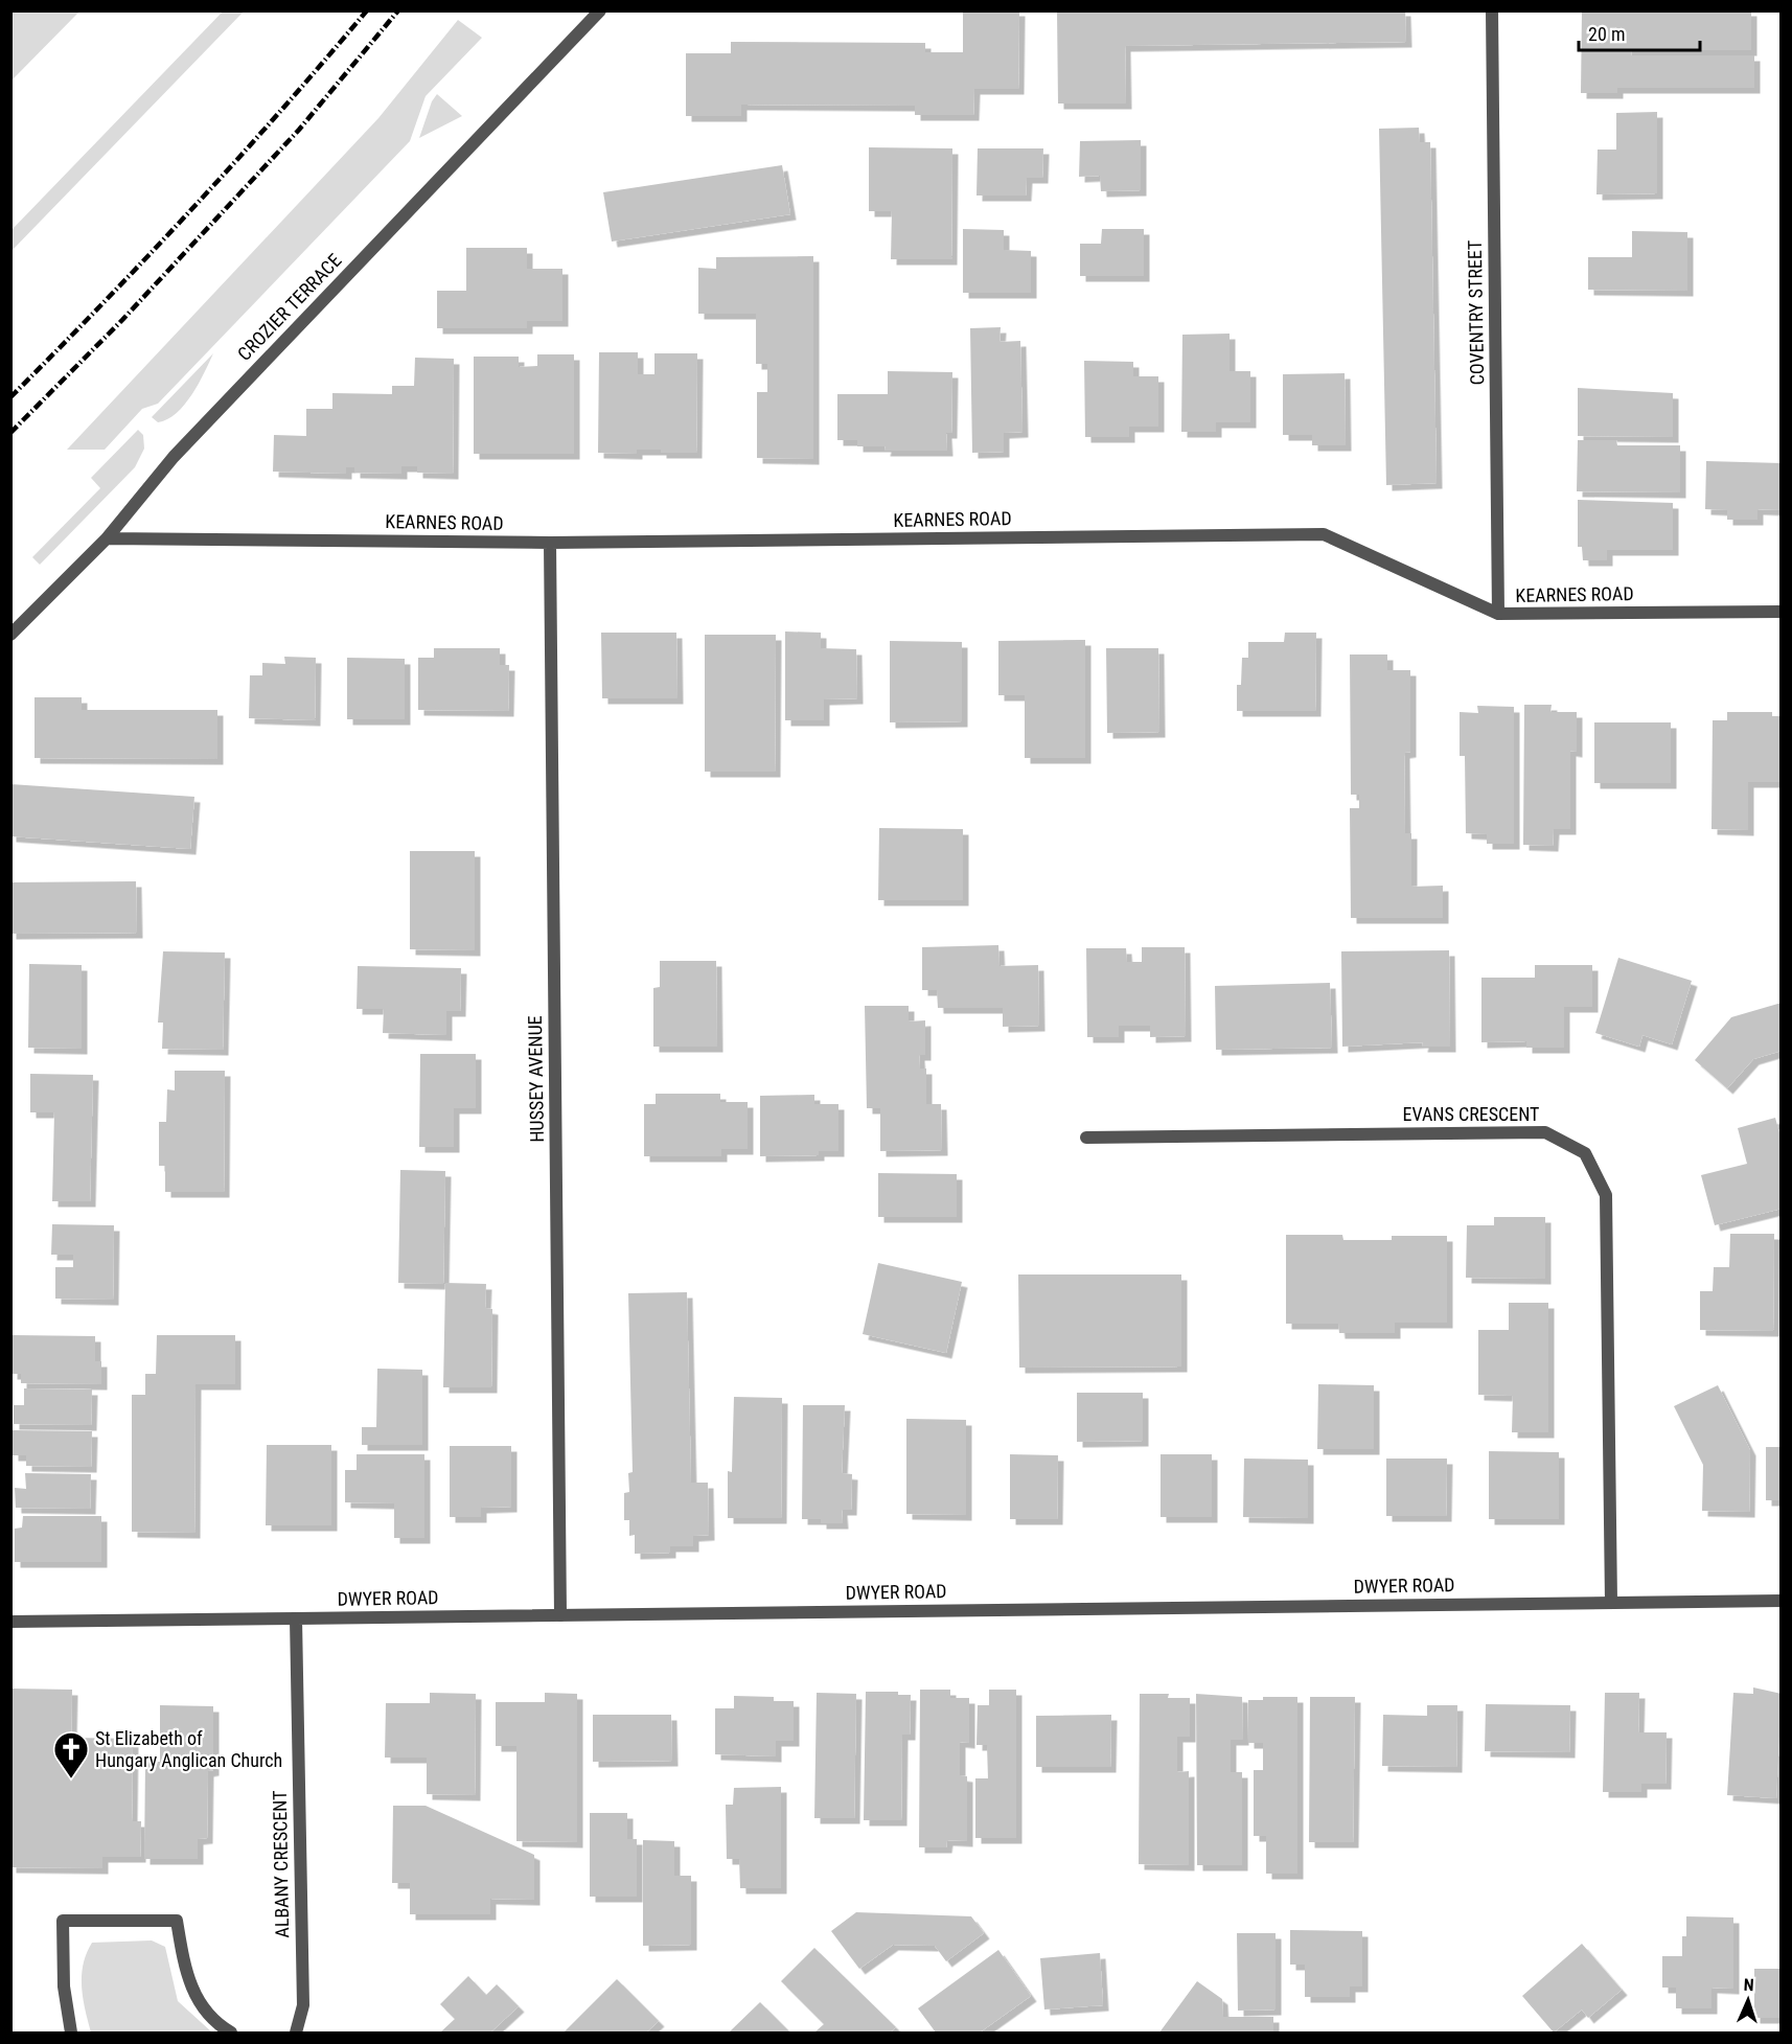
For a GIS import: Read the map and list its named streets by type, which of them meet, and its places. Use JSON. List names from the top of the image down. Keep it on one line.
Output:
{"streets":{"street":["CROZIER TERRACE","COVENTRY STREET","KEARNES ROAD","HUSSEY AVENUE","EVANS CRESCENT","DWYER ROAD","ALBANY CRESCENT"]},"crossings":[["CROZIER TERRACE","KEARNES ROAD"],["COVENTRY STREET","KEARNES ROAD"],["KEARNES ROAD","HUSSEY AVENUE"],["HUSSEY AVENUE","DWYER ROAD"],["EVANS CRESCENT","DWYER ROAD"],["DWYER ROAD","ALBANY CRESCENT"]],"places":{"church":["St Elizabeth of Hungary Anglican Church"]},"scale_bar":"20 m","north":"top"}
